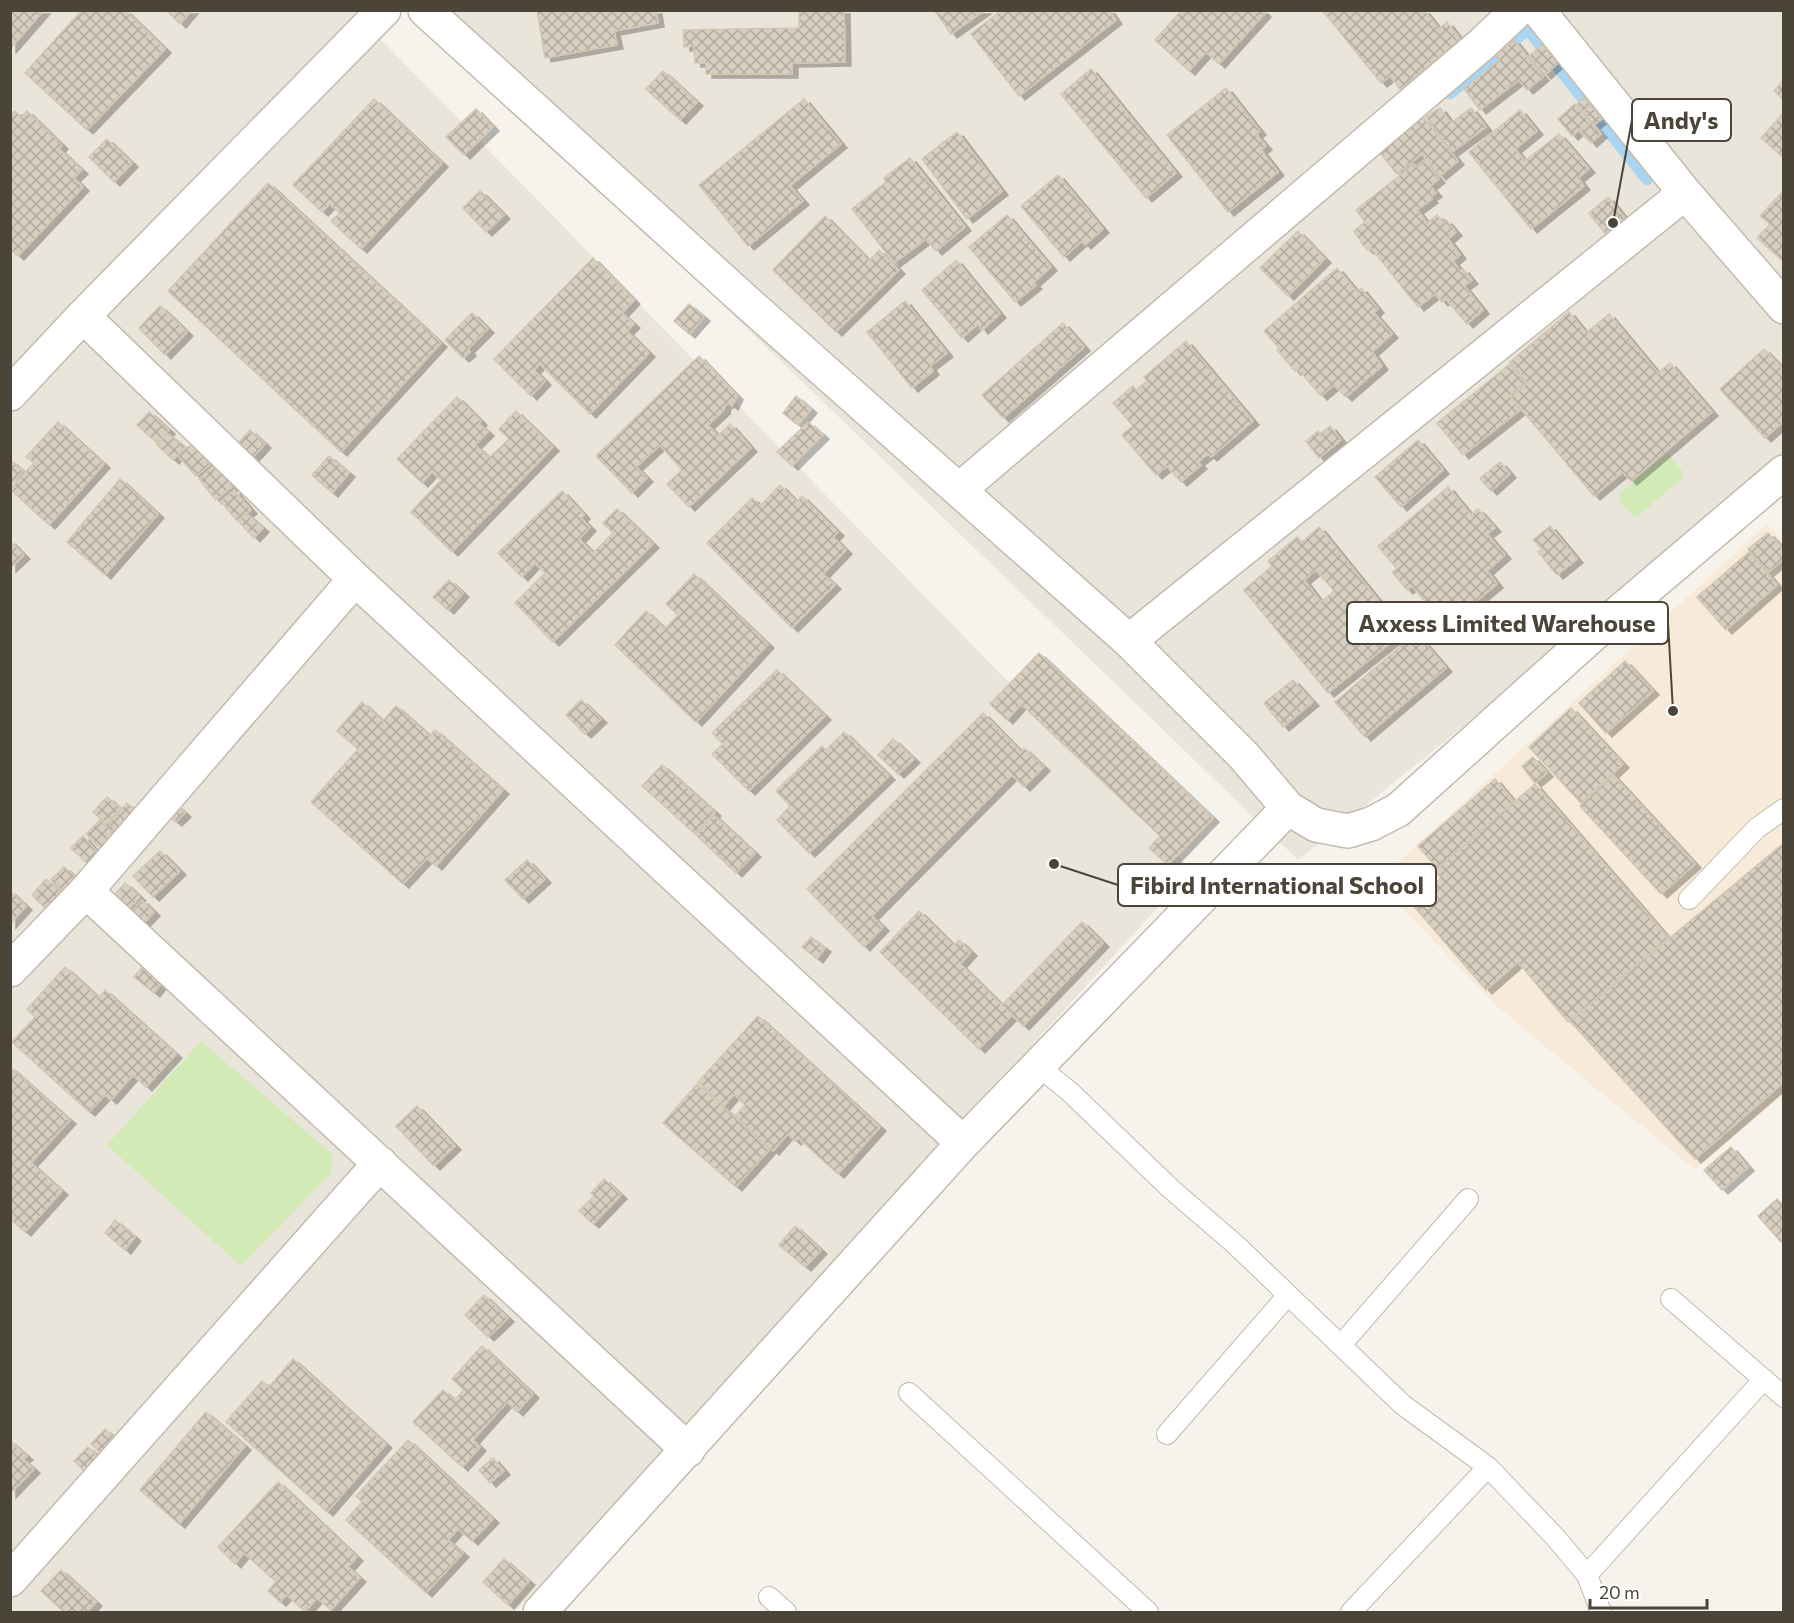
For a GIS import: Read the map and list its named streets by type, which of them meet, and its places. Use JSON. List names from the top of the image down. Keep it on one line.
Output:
{"places":["Andy's","Axxess Limited Warehouse","Fibird International School"],"scale_bar":"20 m"}
